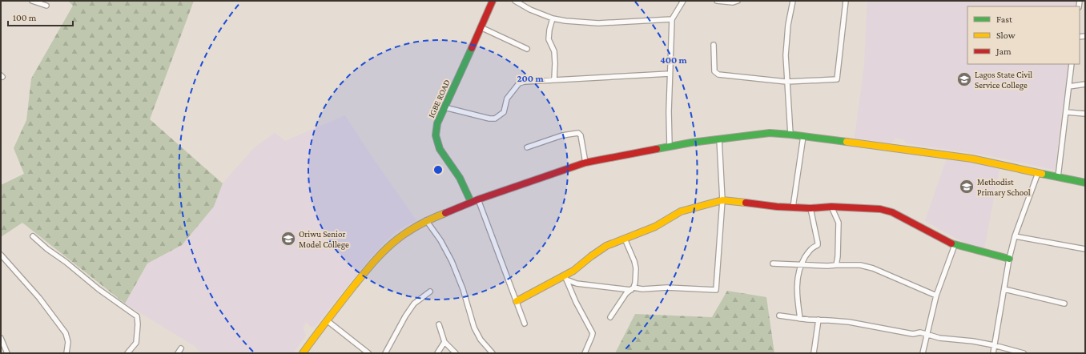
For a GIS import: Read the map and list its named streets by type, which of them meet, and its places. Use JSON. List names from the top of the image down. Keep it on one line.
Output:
{"streets":{"main road":["IGBE ROAD"]},"places":{"school or university":["Lagos State Civil Service College","Methodist Primary School","Oriwu Senior Model College"]},"legend":["Fast","Slow","Jam"],"scale_bar":"100 m","rings":["400 m","200 m"]}
